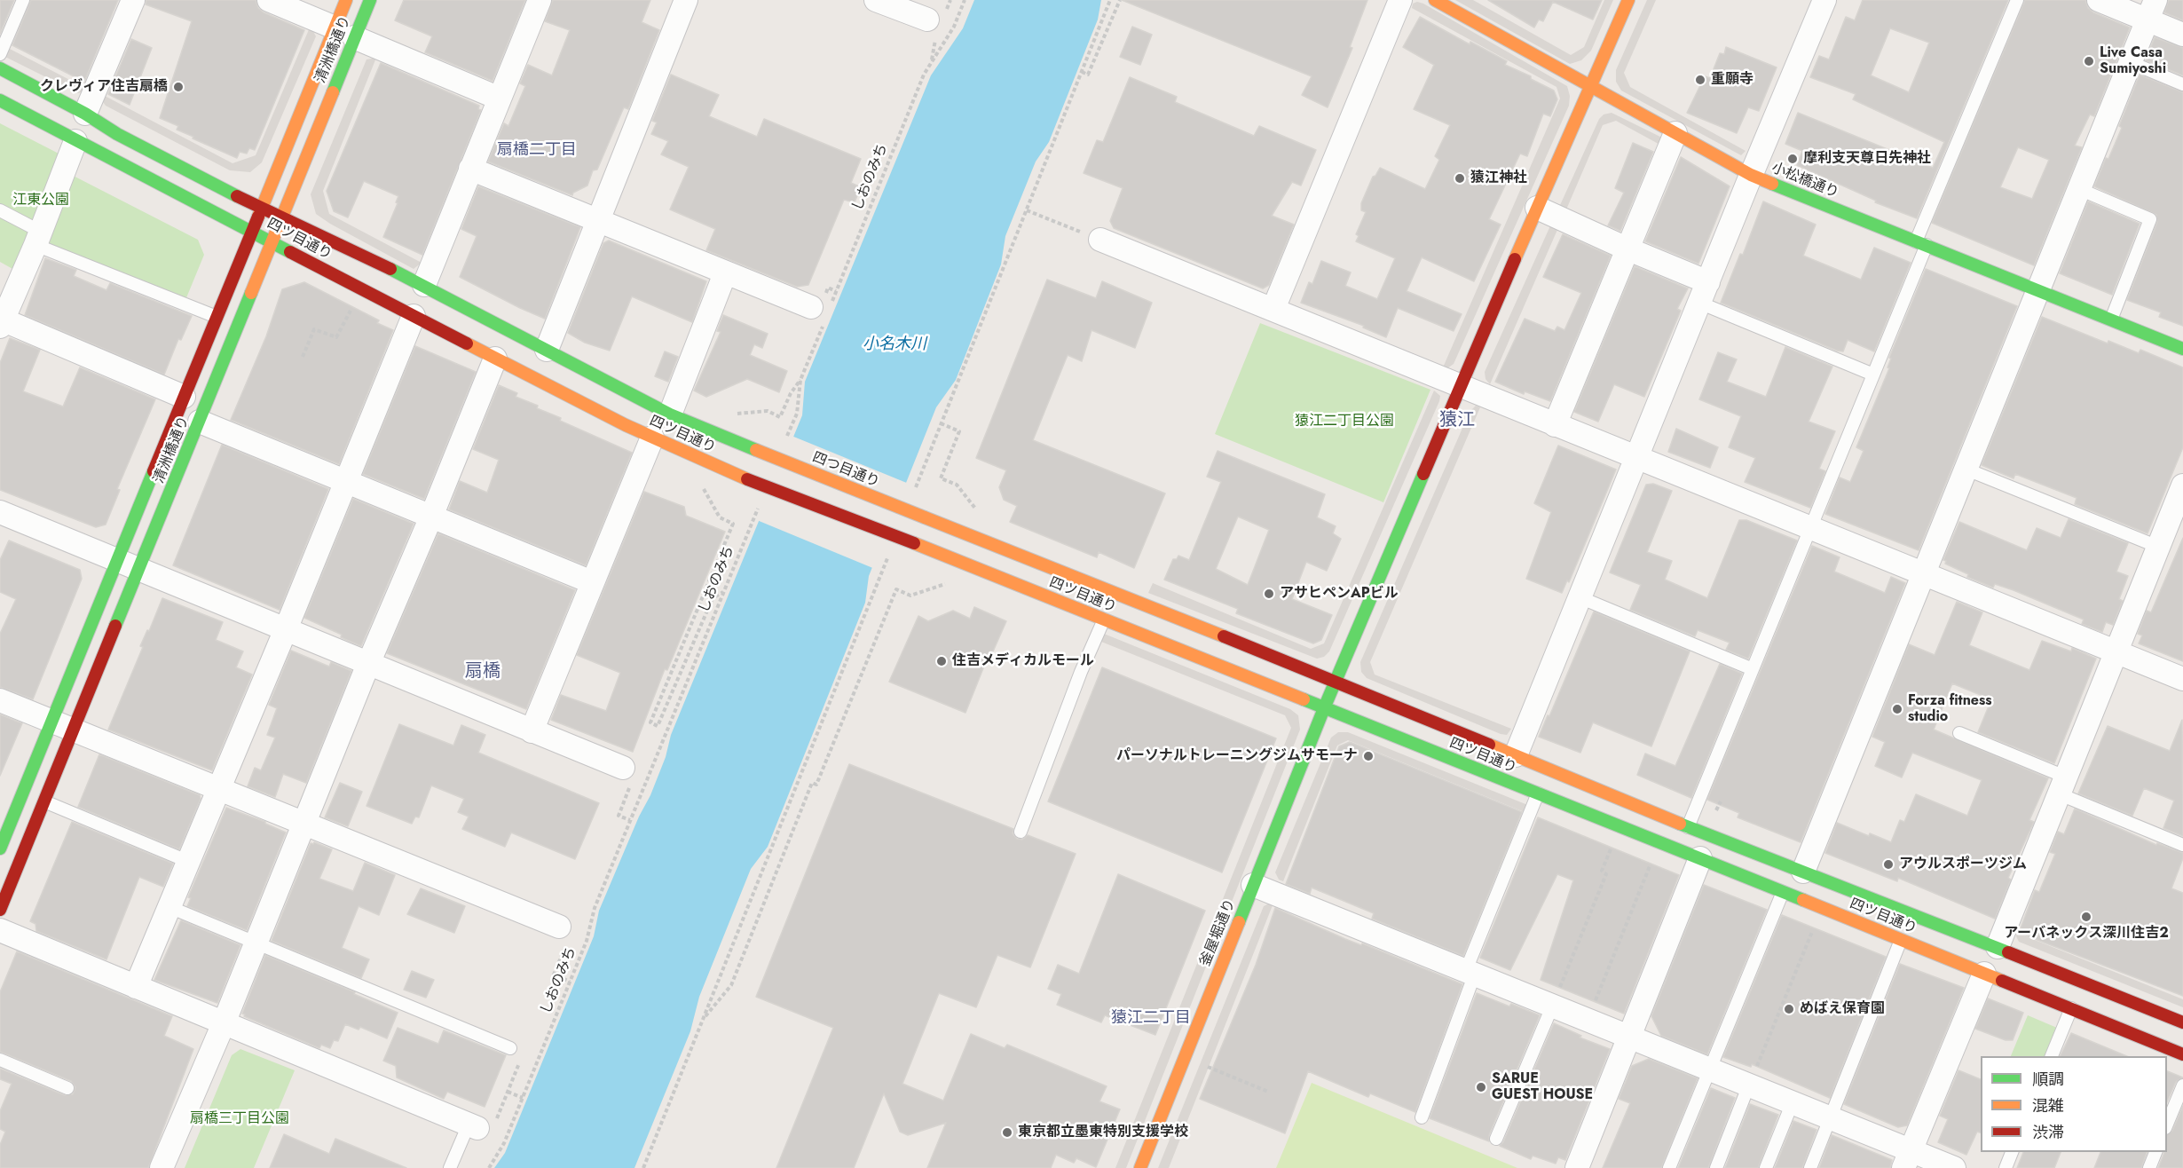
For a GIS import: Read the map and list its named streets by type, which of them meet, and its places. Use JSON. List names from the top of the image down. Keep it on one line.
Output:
{"streets":{"main road":["清洲橋通り","小松橋通り","四ツ目通り","四つ目通り","釜屋堀通り"],"path":["しおのみち"]},"crossings":[["清洲橋通り","四ツ目通り"],["小松橋通り","釜屋堀通り"],["四ツ目通り","四つ目通り"],["四ツ目通り","釜屋堀通り"]],"districts":["扇橋二丁目","猿江","扇橋","猿江二丁目"],"water":["小名木川"],"parks":["江東公園","猿江二丁目公園","扇橋三丁目公園"],"places":["Live Casa Sumiyoshi","重願寺","クレヴィア住吉扇橋","摩利支天尊日先神社","猿江神社","アサヒペンAPビル","住吉メディカルモール","Forza fitness studio","パーソナルトレーニングジムサモーナ","アウルスポーツジム","アーバネックス深川住吉2","めばえ保育園","SARUE GUEST HOUSE","東京都立墨東特別支援学校"],"legend":["順調","混雑","渋滞"]}
